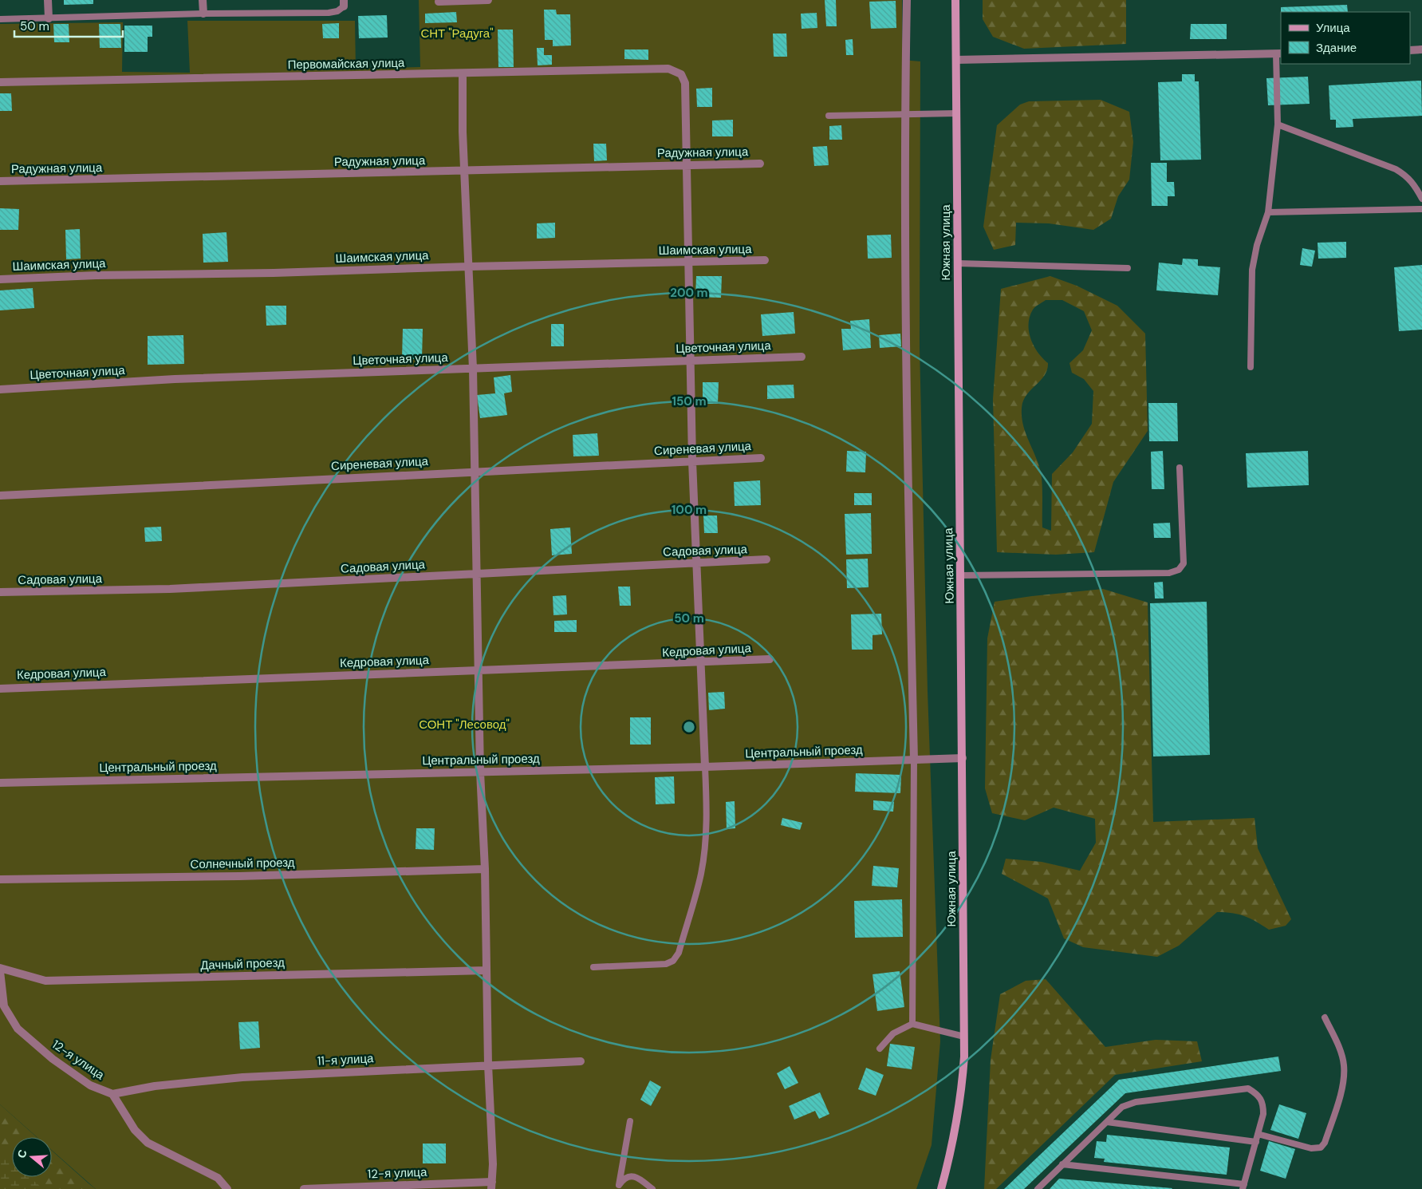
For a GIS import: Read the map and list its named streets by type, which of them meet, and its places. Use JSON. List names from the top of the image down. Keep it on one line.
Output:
{"streets":{"main road":["Южная улица"],"street":["Первомайская улица","Радужная улица","Шаимская улица","Цветочная улица","Сиреневая улица","Садовая улица","Кедровая улица","Центральный проезд","Солнечный проезд","Дачный проезд","12-я улица","11-я улица"]},"crossings":[["Первомайская улица","Радужная улица"],["Южная улица","Центральный проезд"],["12-я улица","11-я улица"]],"parks":["СНТ \"Радуга\"","СОНТ \"Лесовод\""],"legend":["Улица","Здание"],"scale_bar":"50 m","north":"left","rings":["200 m","150 m","100 m","50 m"]}
